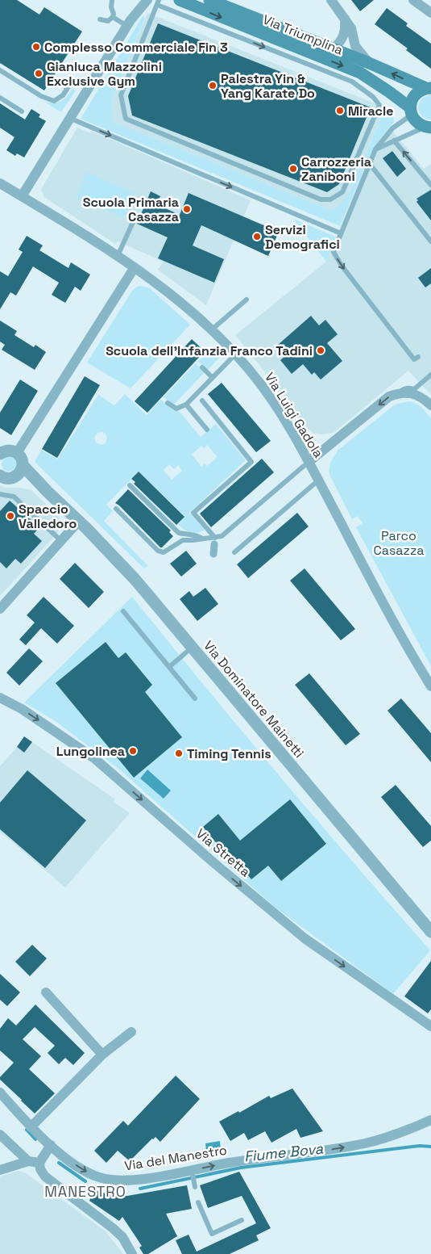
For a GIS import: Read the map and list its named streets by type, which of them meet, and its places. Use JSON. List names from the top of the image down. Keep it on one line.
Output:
{"streets":{"main road":["Via Triumplina"],"street":["Via Luigi Gadola","Via Dominatore Mainetti","Via Stretta","Via del Manestro"]},"one_way":["Via Stretta","Via del Manestro"],"districts":["MANESTRO"],"water":["Fiume Bova"],"parks":["Parco Casazza"],"places":["Complesso Commerciale Fin 3","Gianluca Mazzolini Exclusive Gym","Palestra Yin & Yang Karate Do","Miracle","Carrozzeria Zaniboni","Scuola Primaria Casazza","Servizi Demografici","Scuola dell'Infanzia Franco Tadini","Spaccio Valledoro","Lungolinea","Timing Tennis"]}
